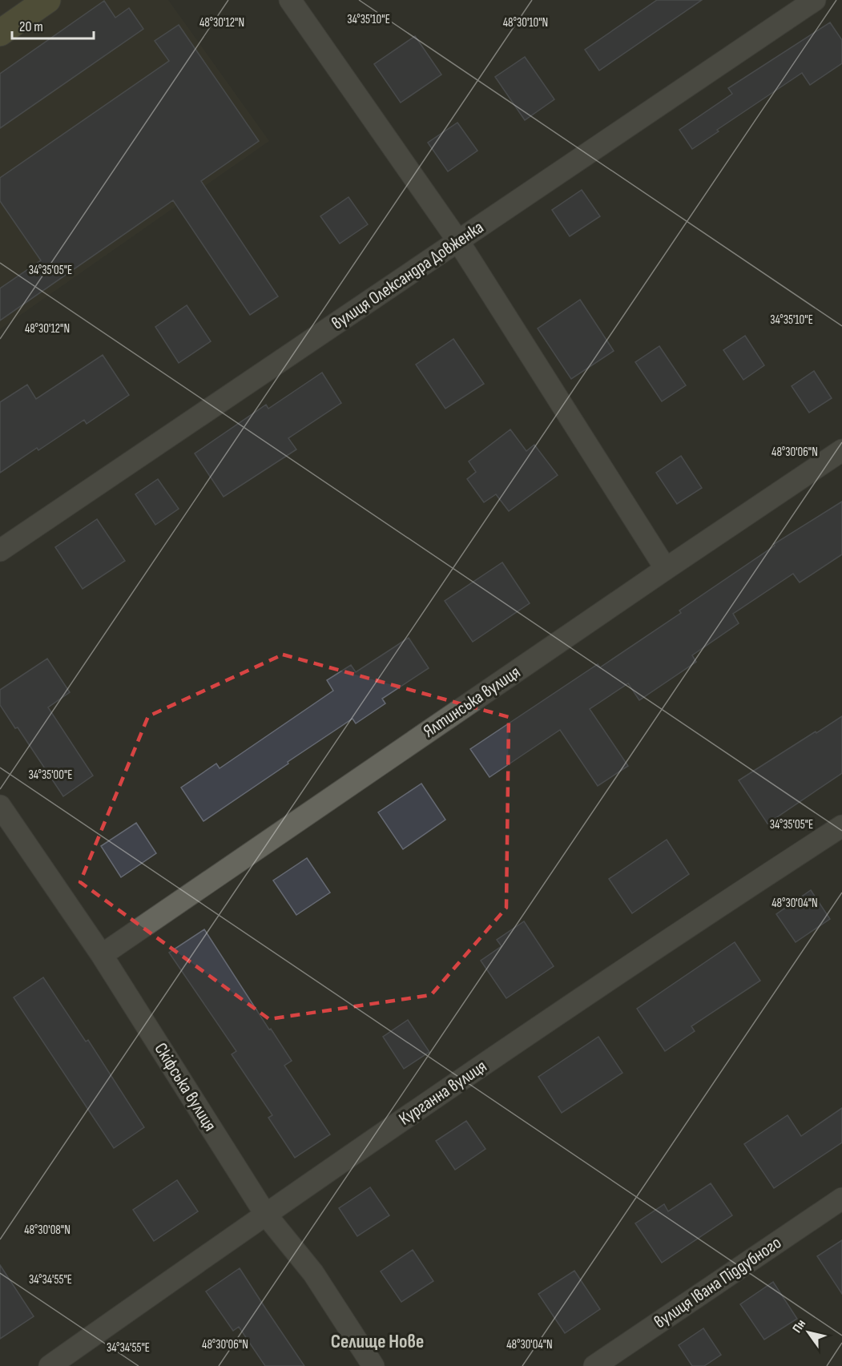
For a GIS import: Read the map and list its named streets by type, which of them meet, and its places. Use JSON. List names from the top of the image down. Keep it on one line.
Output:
{"streets":{"street":["вулиця Олександра Довженка","Ялтинська вулиця","Скіфська вулиця","Курганна вулиця","вулиця Івана Піддубного"]},"crossings":[["Ялтинська вулиця","Скіфська вулиця"],["Скіфська вулиця","Курганна вулиця"]],"districts":["Селище Нове"],"scale_bar":"20 m","north":"top left","coordinates":["34°35'10\"E","48°30'12\"N","48°30'10\"N","34°35'05\"E","48°30'06\"N","34°35'00\"E","48°30'04\"N","48°30'08\"N","34°34'55\"E"]}
